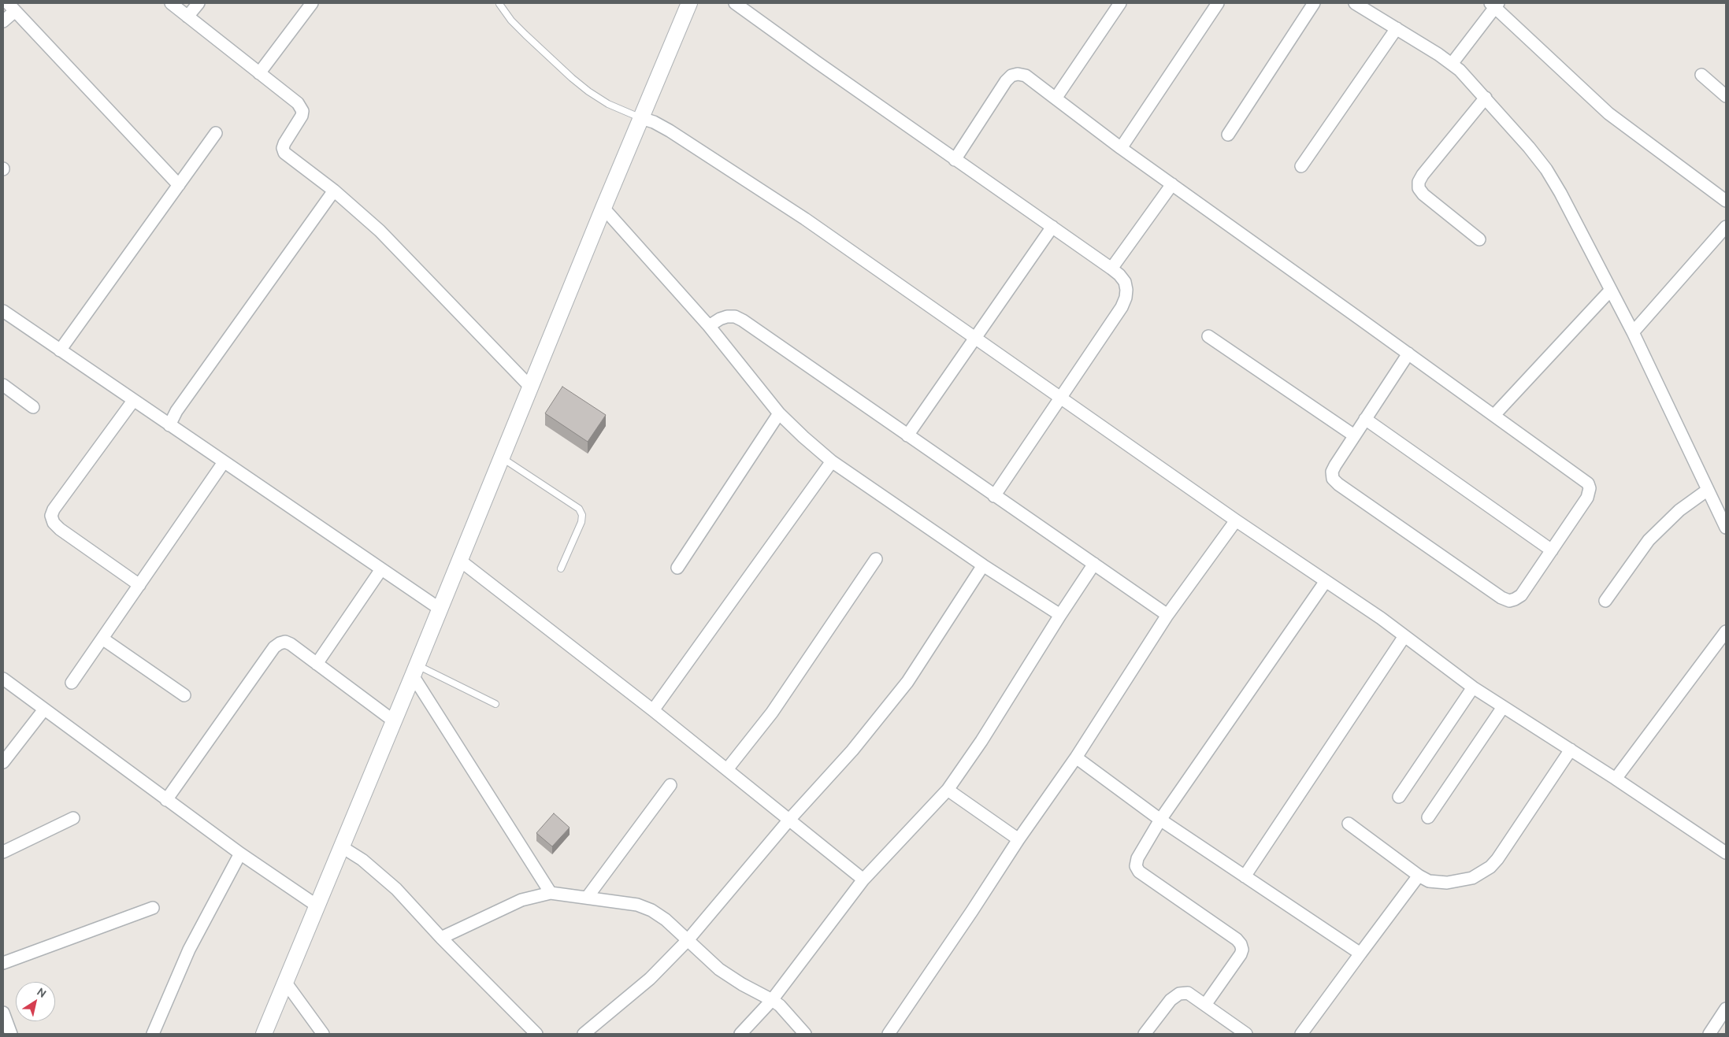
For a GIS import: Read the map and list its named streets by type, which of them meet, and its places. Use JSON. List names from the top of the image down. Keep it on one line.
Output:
{"north":"top right"}
